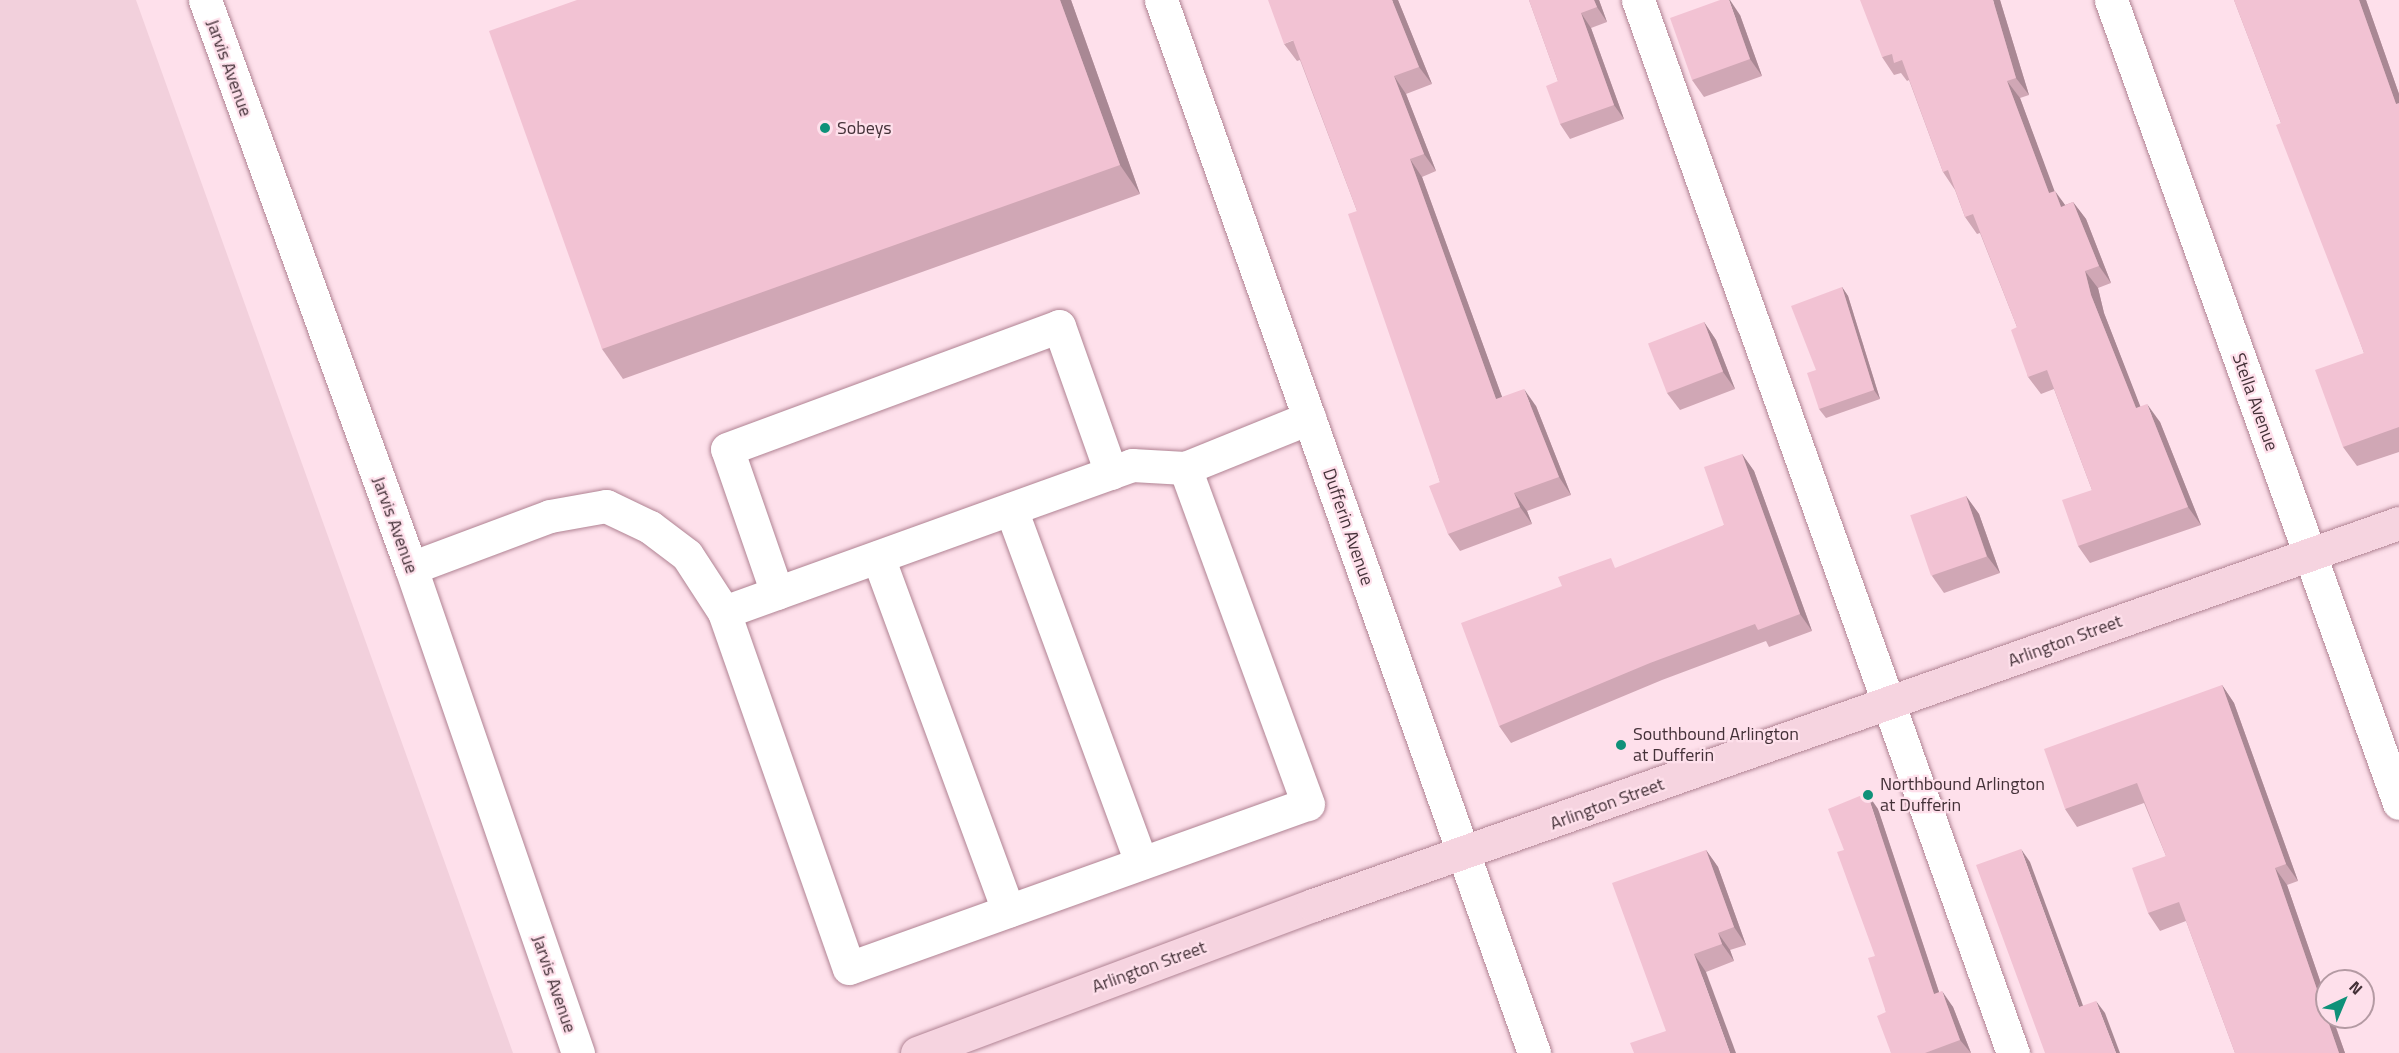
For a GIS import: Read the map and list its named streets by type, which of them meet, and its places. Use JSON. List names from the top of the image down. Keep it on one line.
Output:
{"streets":{"main road":["Arlington Street"],"street":["Jarvis Avenue","Stella Avenue","Dufferin Avenue"]},"crossings":[["Stella Avenue","Arlington Street"],["Dufferin Avenue","Arlington Street"]],"places":["Sobeys","Southbound Arlington at Dufferin","Northbound Arlington at Dufferin"],"north":"top right"}
